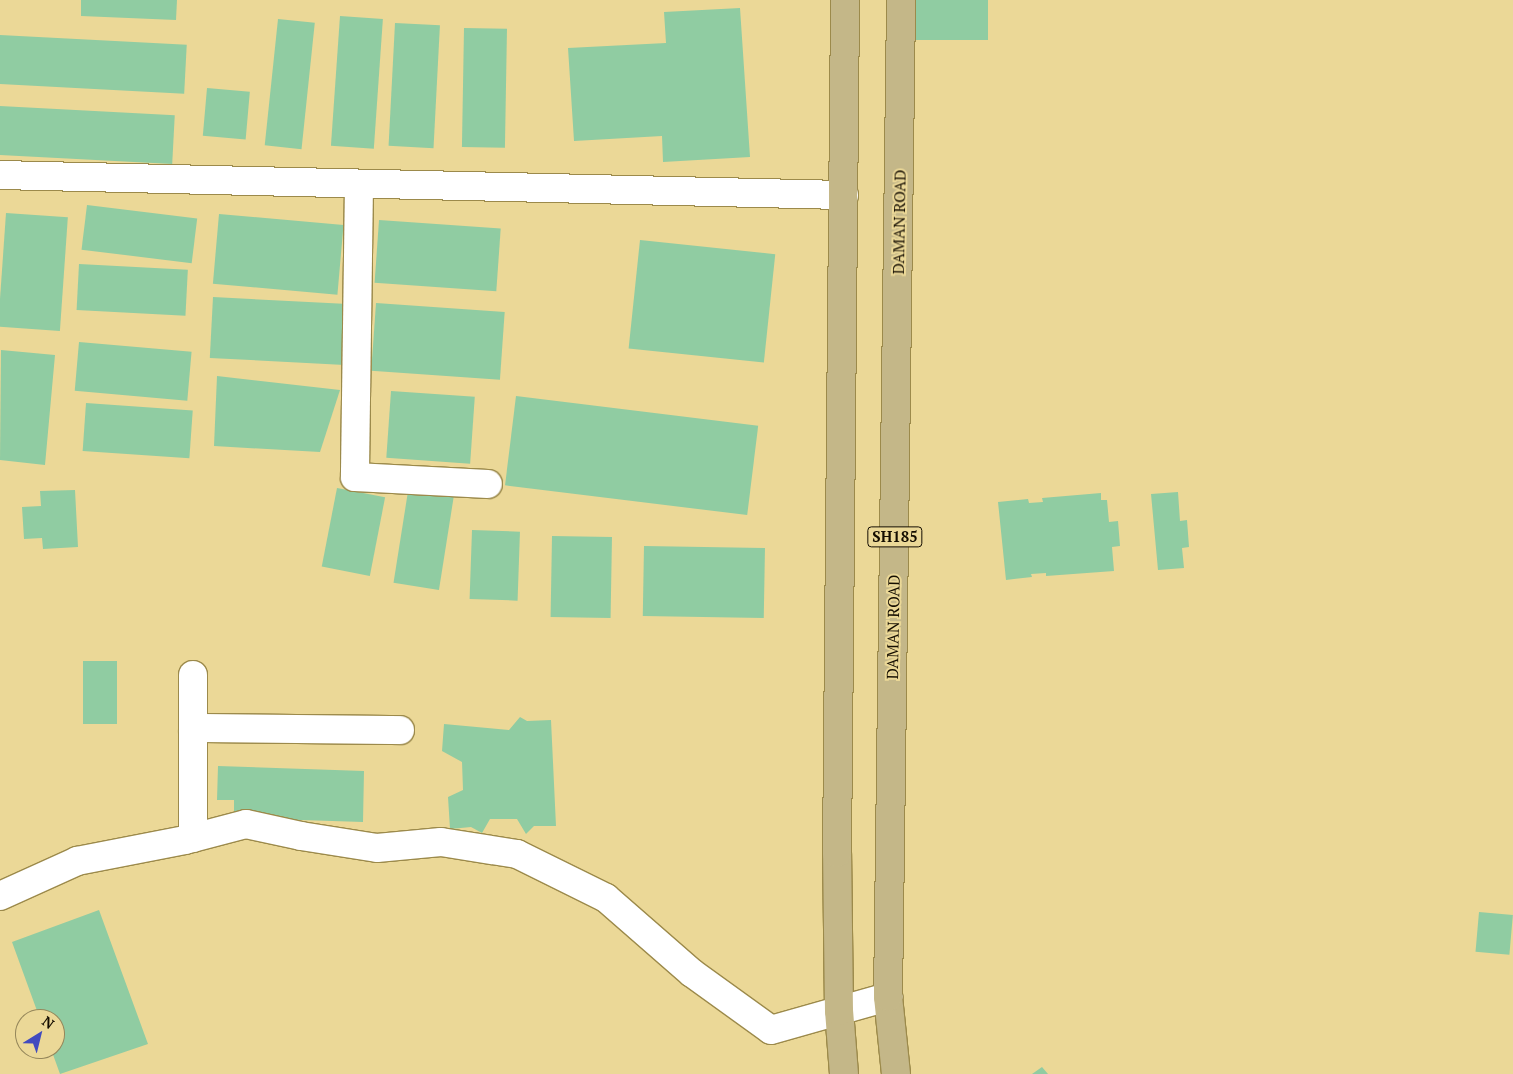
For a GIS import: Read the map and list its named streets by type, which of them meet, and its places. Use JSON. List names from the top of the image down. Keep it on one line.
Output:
{"streets":{"main road":["DAMAN ROAD","SH185"]},"north":"top right"}
